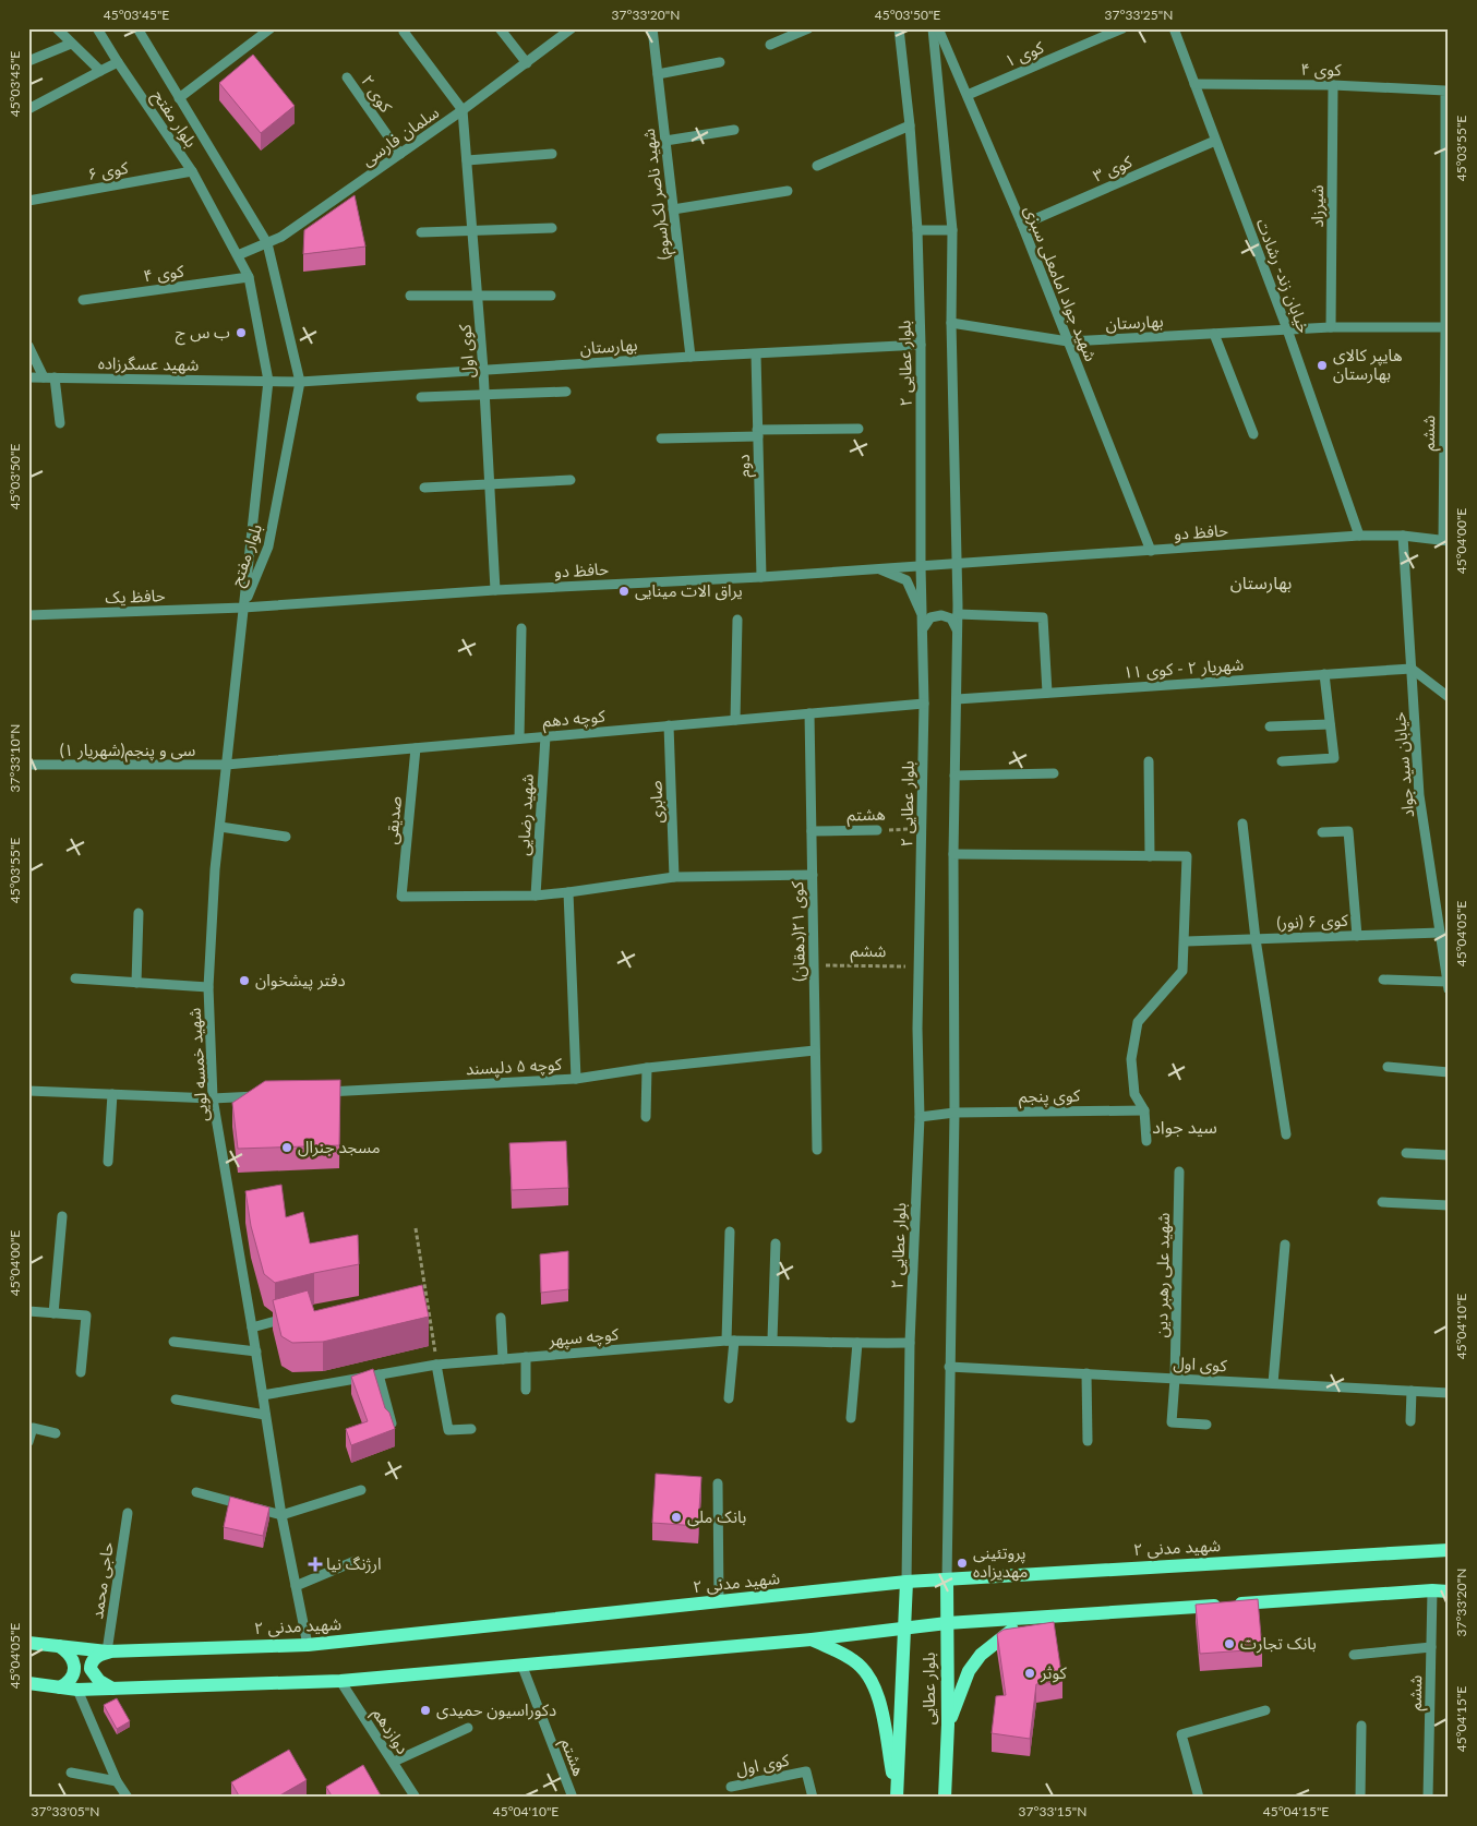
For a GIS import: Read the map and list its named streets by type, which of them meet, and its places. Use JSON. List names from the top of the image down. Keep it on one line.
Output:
{"streets":{"main road":["شهید مدنی ۲","بلوار عطایی"],"street":["کوی ۱","کوی ۴","کوی ۲","بلوار مفتح","سلمان فارسی","کوی ۳","کوی ۶","شهید ناصر لک(سوم)","شیرزاد","خیابان زند- رشادت","شهید جواد امامعلی سبزی","بهارستان","کوی اول","بلوار عطایی ۲","شهید عسگرزاده","ششم","دوم","حافظ دو","حافظ یک","شهریار ۲ - کوی ۱۱","کوچه دهم","سی و پنجم(شهریار ۱)","خیابان سید جواد","صابری","شهید رضایی","هشتم","صدیقی","کوی ۶ (نور)","کوی ۲۱(دهقان)","شهید خمسه لویی","کوچه ۵ دلپسند","کوی پنجم","شهید علی رهبر دین","کوچه سپهر","حاجی محمد","دوازدهم"]},"crossings":[["کوی ۱","شهید جواد امامعلی سبزی"],["کوی ۴","بلوار مفتح"],["کوی ۴","شیرزاد"],["کوی ۴","خیابان زند- رشادت"],["کوی ۴","ششم"],["کوی ۲","سلمان فارسی"],["بلوار مفتح","سلمان فارسی"],["بلوار مفتح","کوی ۶"],["بلوار مفتح","بهارستان"],["بلوار مفتح","شهید عسگرزاده"],["بلوار مفتح","حافظ دو"],["بلوار مفتح","حافظ یک"],["بلوار مفتح","شهید خمسه لویی"],["سلمان فارسی","کوی اول"],["کوی ۳","خیابان زند- رشادت"],["کوی ۳","شهید جواد امامعلی سبزی"],["شهید ناصر لک(سوم)","بهارستان"],["شیرزاد","بهارستان"],["خیابان زند- رشادت","بهارستان"],["خیابان زند- رشادت","حافظ دو"],["شهید جواد امامعلی سبزی","بهارستان"],["شهید جواد امامعلی سبزی","حافظ دو"],["بهارستان","کوی اول"],["بهارستان","بلوار عطایی ۲"],["بهارستان","شهید عسگرزاده"],["بهارستان","ششم"],["بهارستان","دوم"],["کوی اول","حافظ دو"],["کوی اول","شهید علی رهبر دین"],["بلوار عطایی ۲","ششم"],["بلوار عطایی ۲","حافظ دو"],["بلوار عطایی ۲","کوچه دهم"],["بلوار عطایی ۲","هشتم"],["بلوار عطایی ۲","کوی پنجم"],["بلوار عطایی ۲","کوچه سپهر"],["بلوار عطایی ۲","شهید مدنی ۲"],["بلوار عطایی ۲","بلوار عطایی"],["ششم","حافظ دو"],["ششم","کوی ۲۱(دهقان)"],["دوم","حافظ دو"],["حافظ دو","حافظ یک"],["حافظ دو","خیابان سید جواد"],["حافظ دو","شهید خمسه لویی"],["حافظ یک","شهید خمسه لویی"],["شهریار ۲ - کوی ۱۱","خیابان سید جواد"],["کوچه دهم","سی و پنجم(شهریار ۱)"],["کوچه دهم","صابری"],["کوچه دهم","شهید رضایی"],["کوچه دهم","صدیقی"],["کوچه دهم","کوی ۲۱(دهقان)"],["کوچه دهم","شهید خمسه لویی"],["سی و پنجم(شهریار ۱)","شهید خمسه لویی"],["خیابان سید جواد","کوی ۶ (نور)"],["شهید رضایی","صدیقی"],["هشتم","کوی ۲۱(دهقان)"],["کوی ۲۱(دهقان)","کوچه ۵ دلپسند"],["شهید خمسه لویی","کوچه سپهر"],["شهید خمسه لویی","شهید مدنی ۲"],["شهید مدنی ۲","حاجی محمد"],["شهید مدنی ۲","بلوار عطایی"]],"districts":["بهارستان","سید جواد"],"places":{"other":["ب س ج","هایپر کالای بهارستان","یراق الات مینایی","دفتر پیشخوان","مسجد جنرال","بانک ملی","پروتئينی مهديزاده","بانک تجارت","کوثر","دکوراسیون حمیدی"],"health":["ارژنگ نیا"]},"coordinates":["45°03'45\"E","37°33'20\"N","45°03'50\"E","37°33'25\"N","45°03'55\"E","45°04'00\"E","37°33'10\"N","45°04'05\"E","45°04'10\"E","45°04'15\"E","37°33'05\"N","37°33'15\"N"]}
